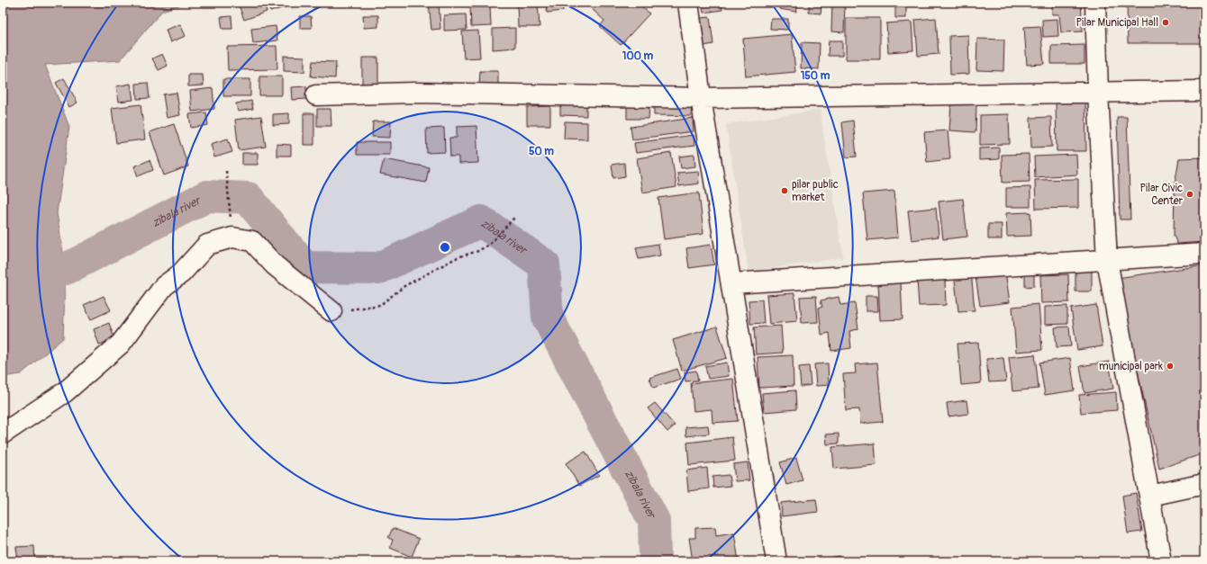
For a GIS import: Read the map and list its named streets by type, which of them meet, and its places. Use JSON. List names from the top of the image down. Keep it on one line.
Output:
{"water":["zibala river"],"places":["Pilar Municipal Hall","pilar public market","Pilar Civic Center","municipal park"],"rings":["100 m","150 m","50 m"]}
